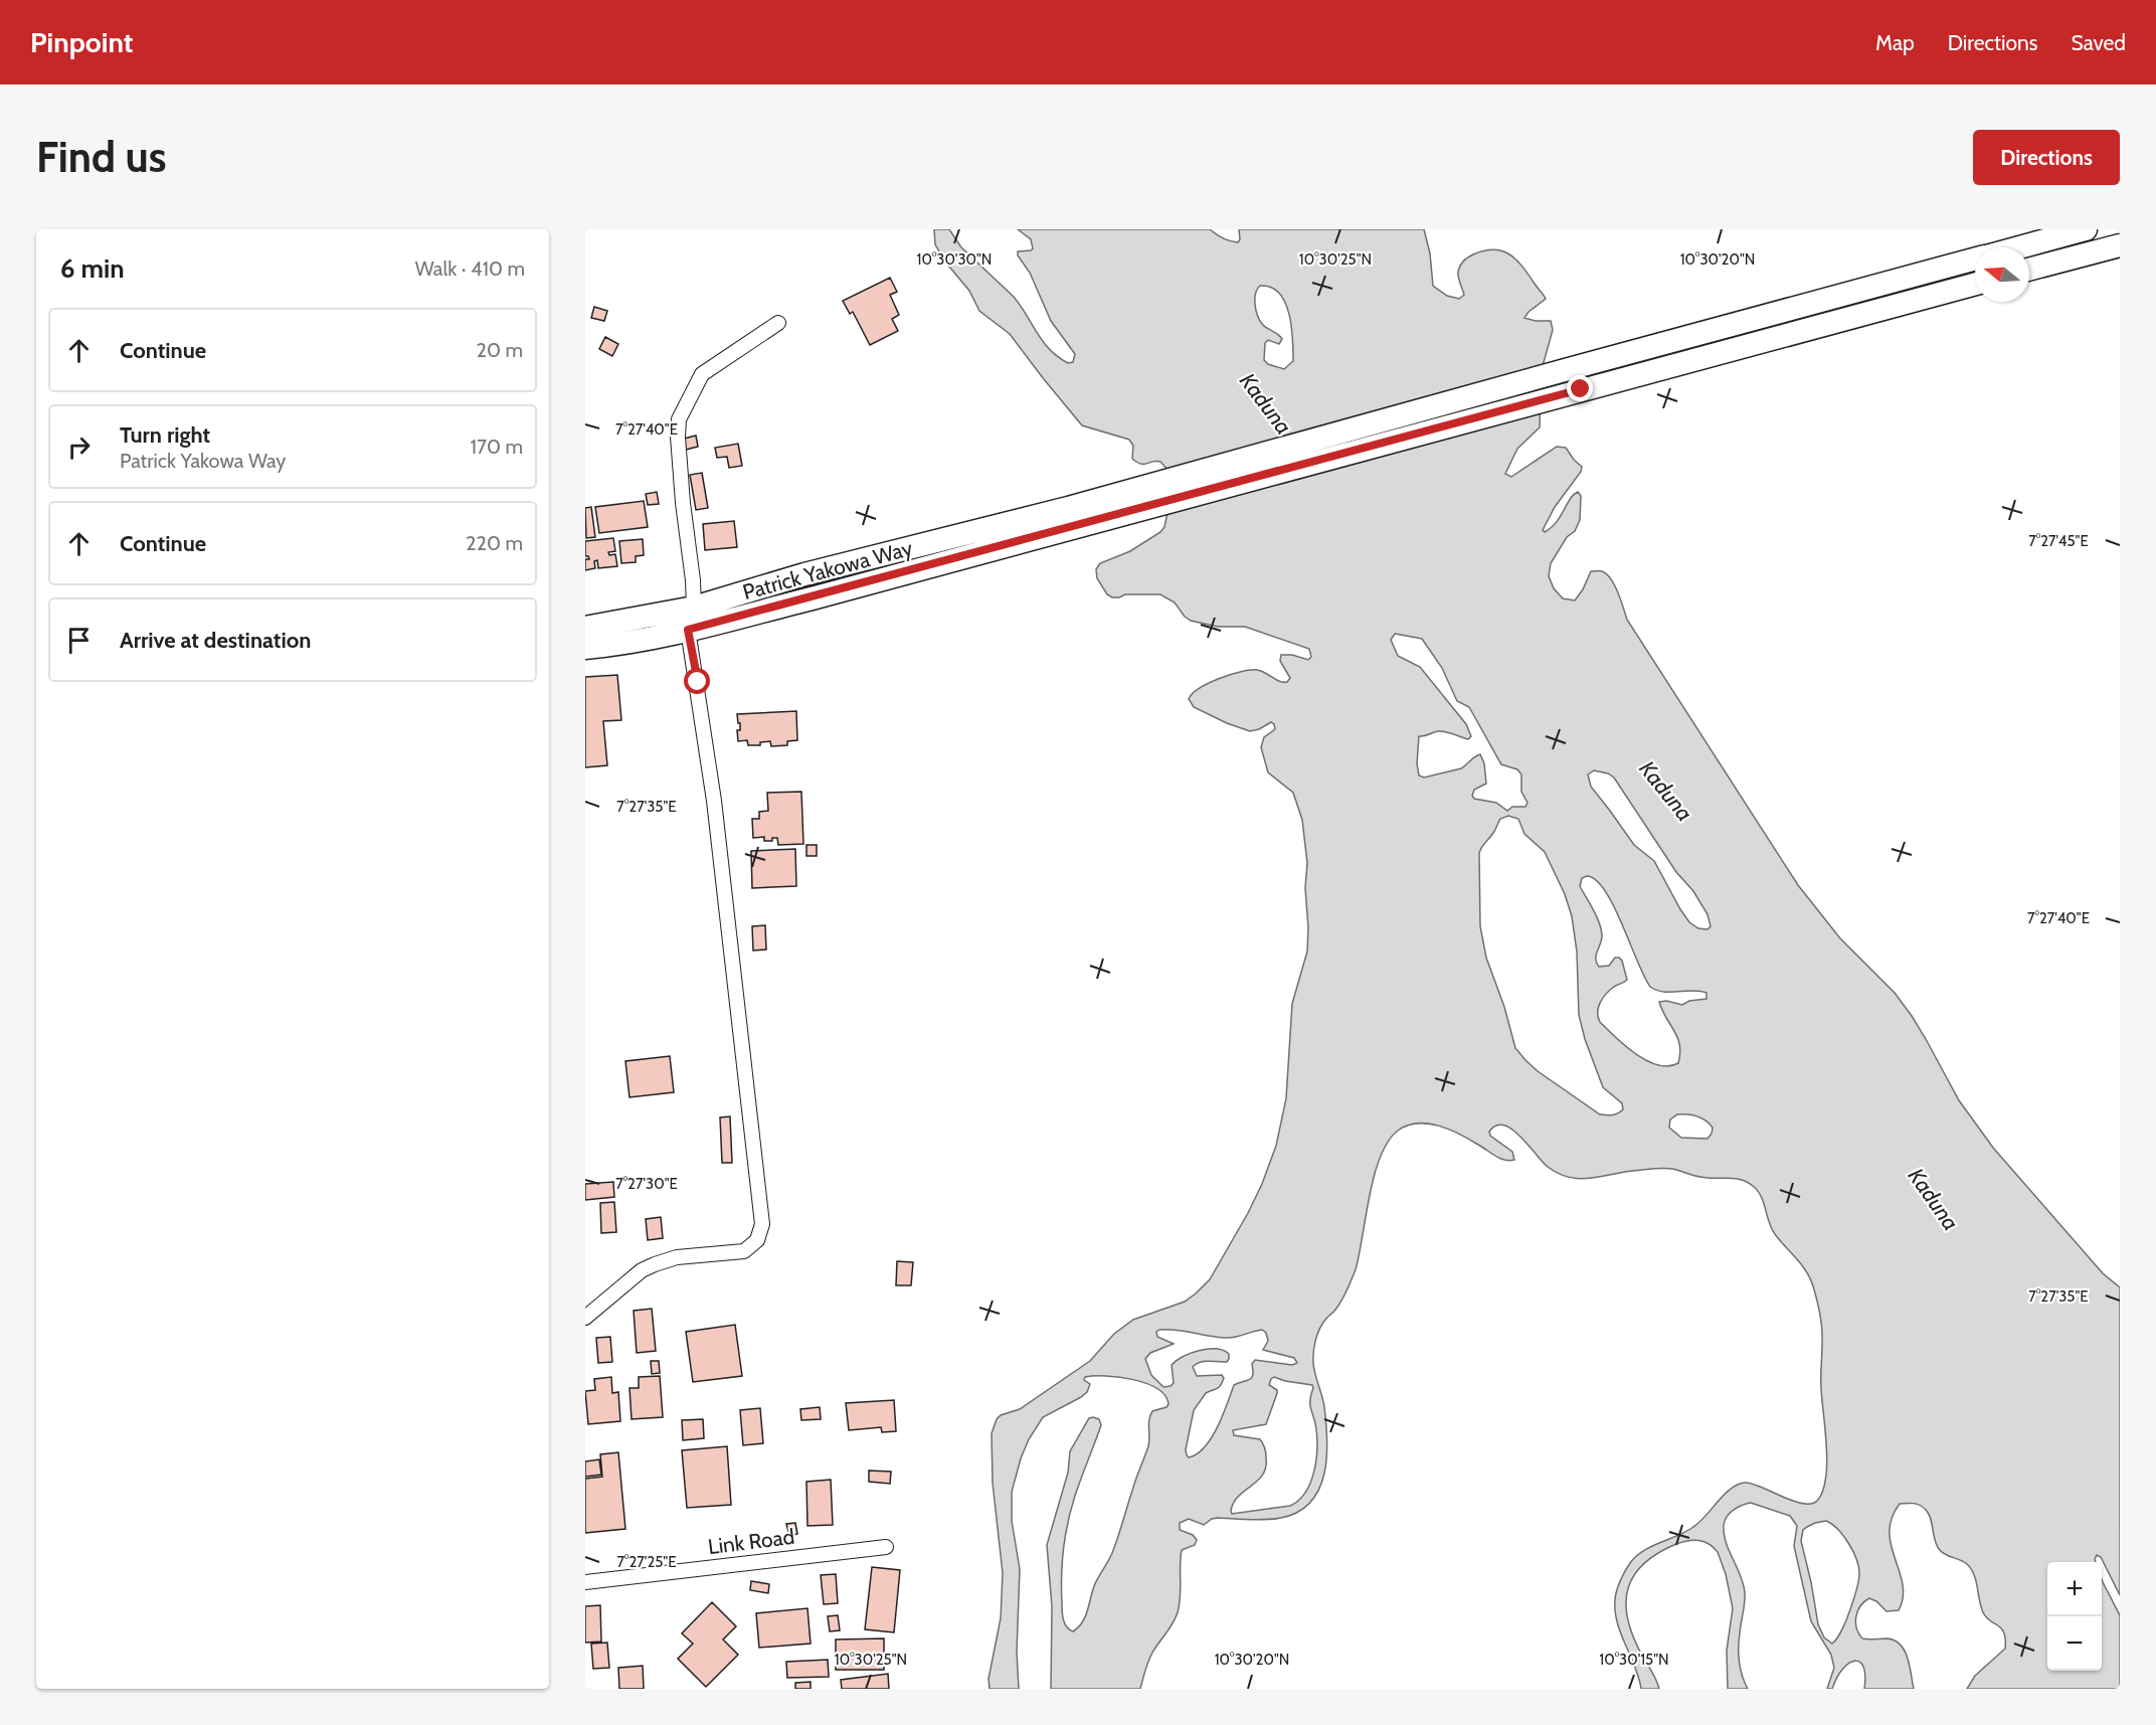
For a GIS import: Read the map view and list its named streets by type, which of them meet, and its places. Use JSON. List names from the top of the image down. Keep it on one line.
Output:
{"streets":{"main road":["Patrick Yakowa Way"],"street":["Link Road"]},"water":["Kaduna"],"north":"left","page":{"header":"Pinpoint","nav":["Map","Directions","Saved"],"buttons":"Directions","title":"Find us","heading":["6 min","Walk · 410 m"],"list":[["Continue","20 m"],["Turn right","Patrick Yakowa Way","170 m"],["Continue","220 m"],"Arrive at destination"],"map_buttons":["+","−"]},"coordinates":["10°30'30\"N","10°30'25\"N","10°30'20\"N","7°27'40\"E","7°27'45\"E","7°27'35\"E","7°27'30\"E","7°27'25\"E","10°30'15\"N"]}
